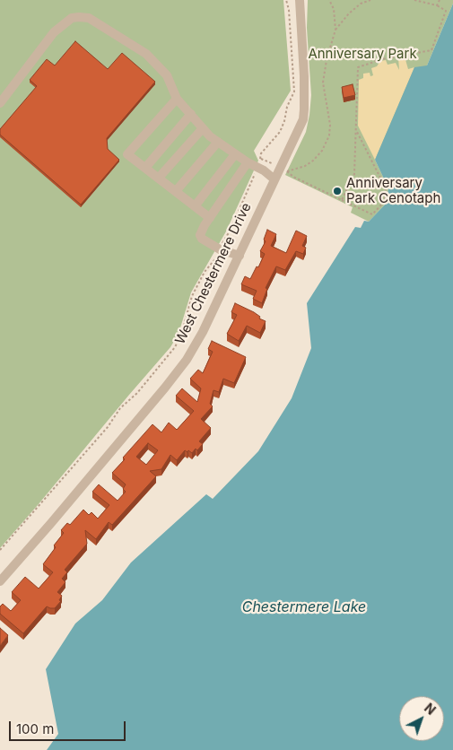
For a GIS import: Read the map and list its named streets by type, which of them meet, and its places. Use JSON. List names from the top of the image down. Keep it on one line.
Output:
{"streets":{"street":["West Chestermere Drive"]},"water":["Chestermere Lake"],"parks":["Anniversary Park"],"places":["Anniversary Park Cenotaph"],"scale_bar":"100 m","north":"top right"}
